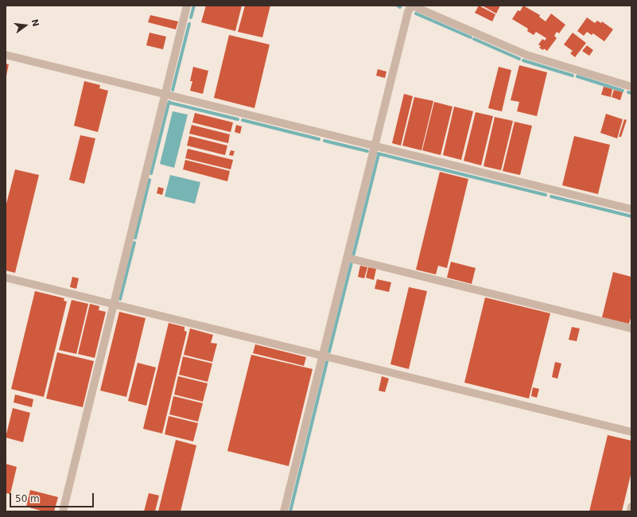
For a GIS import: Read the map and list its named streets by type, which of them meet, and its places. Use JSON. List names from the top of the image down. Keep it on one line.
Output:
{"scale_bar":"50 m","north":"right"}
